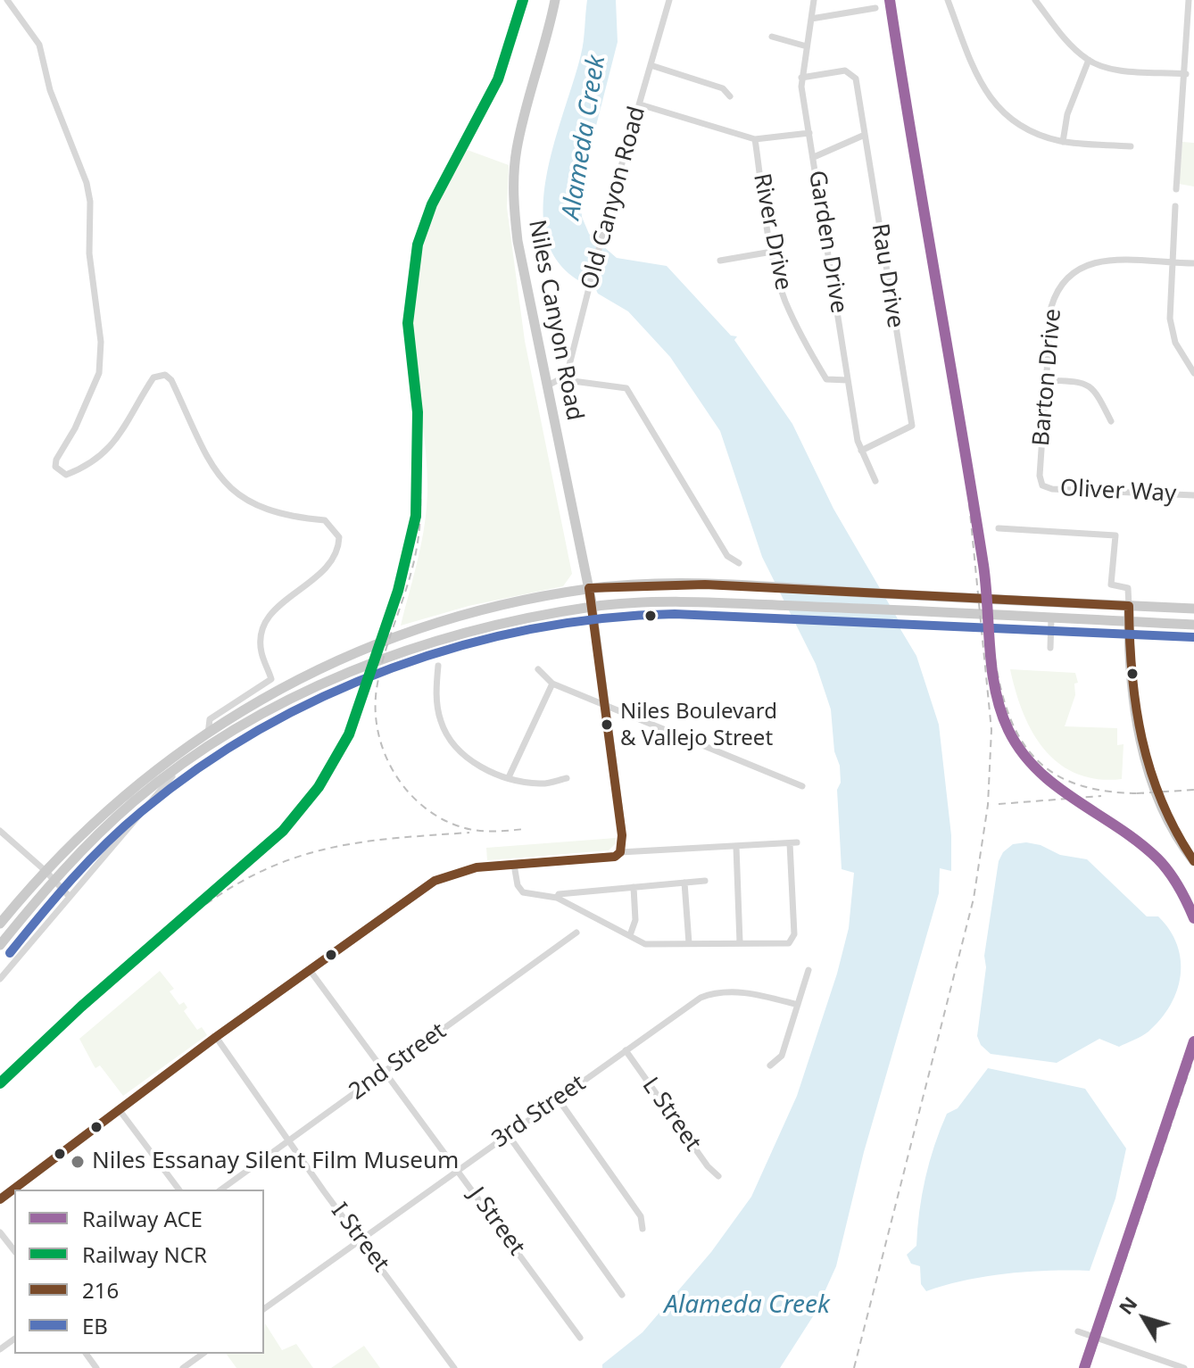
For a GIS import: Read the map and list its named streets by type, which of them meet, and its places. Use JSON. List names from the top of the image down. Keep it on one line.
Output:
{"streets":{"main road":["Niles Canyon Road"],"street":["Old Canyon Road","River Drive","Garden Drive","Rau Drive","Barton Drive","Oliver Way","2nd Street","3rd Street","L Street","J Street","I Street"]},"crossings":[["River Drive","Garden Drive"],["Garden Drive","Rau Drive"],["Barton Drive","Oliver Way"],["2nd Street","J Street"],["2nd Street","I Street"],["3rd Street","L Street"],["3rd Street","J Street"],["3rd Street","I Street"]],"water":["Alameda Creek"],"places":["Niles Boulevard & Vallejo Street","Niles Essanay Silent Film Museum"],"lines":["rail line ACE","rail line NCR","transit line 216","transit line EB"],"legend":["Railway ACE","Railway NCR","216","EB"],"north":"top left"}
